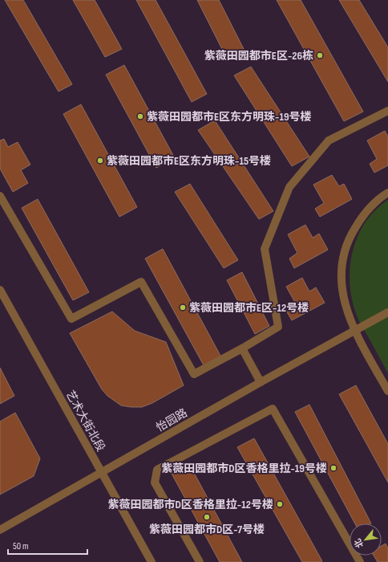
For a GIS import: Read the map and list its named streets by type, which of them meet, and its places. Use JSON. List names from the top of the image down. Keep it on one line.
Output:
{"streets":{"street":["怡园路","艺术大街北段"]},"crossings":[["怡园路","艺术大街北段"]],"places":["紫薇田园都市E区-26栋","紫薇田园都市E区东方明珠-19号楼","紫薇田园都市E区东方明珠-15号楼","紫薇田园都市E区-12号楼","紫薇田园都市D区香格里拉-19号楼","紫薇田园都市D区香格里拉-12号楼","紫薇田园都市D区-7号楼"],"scale_bar":"50 m","north":"bottom left"}
